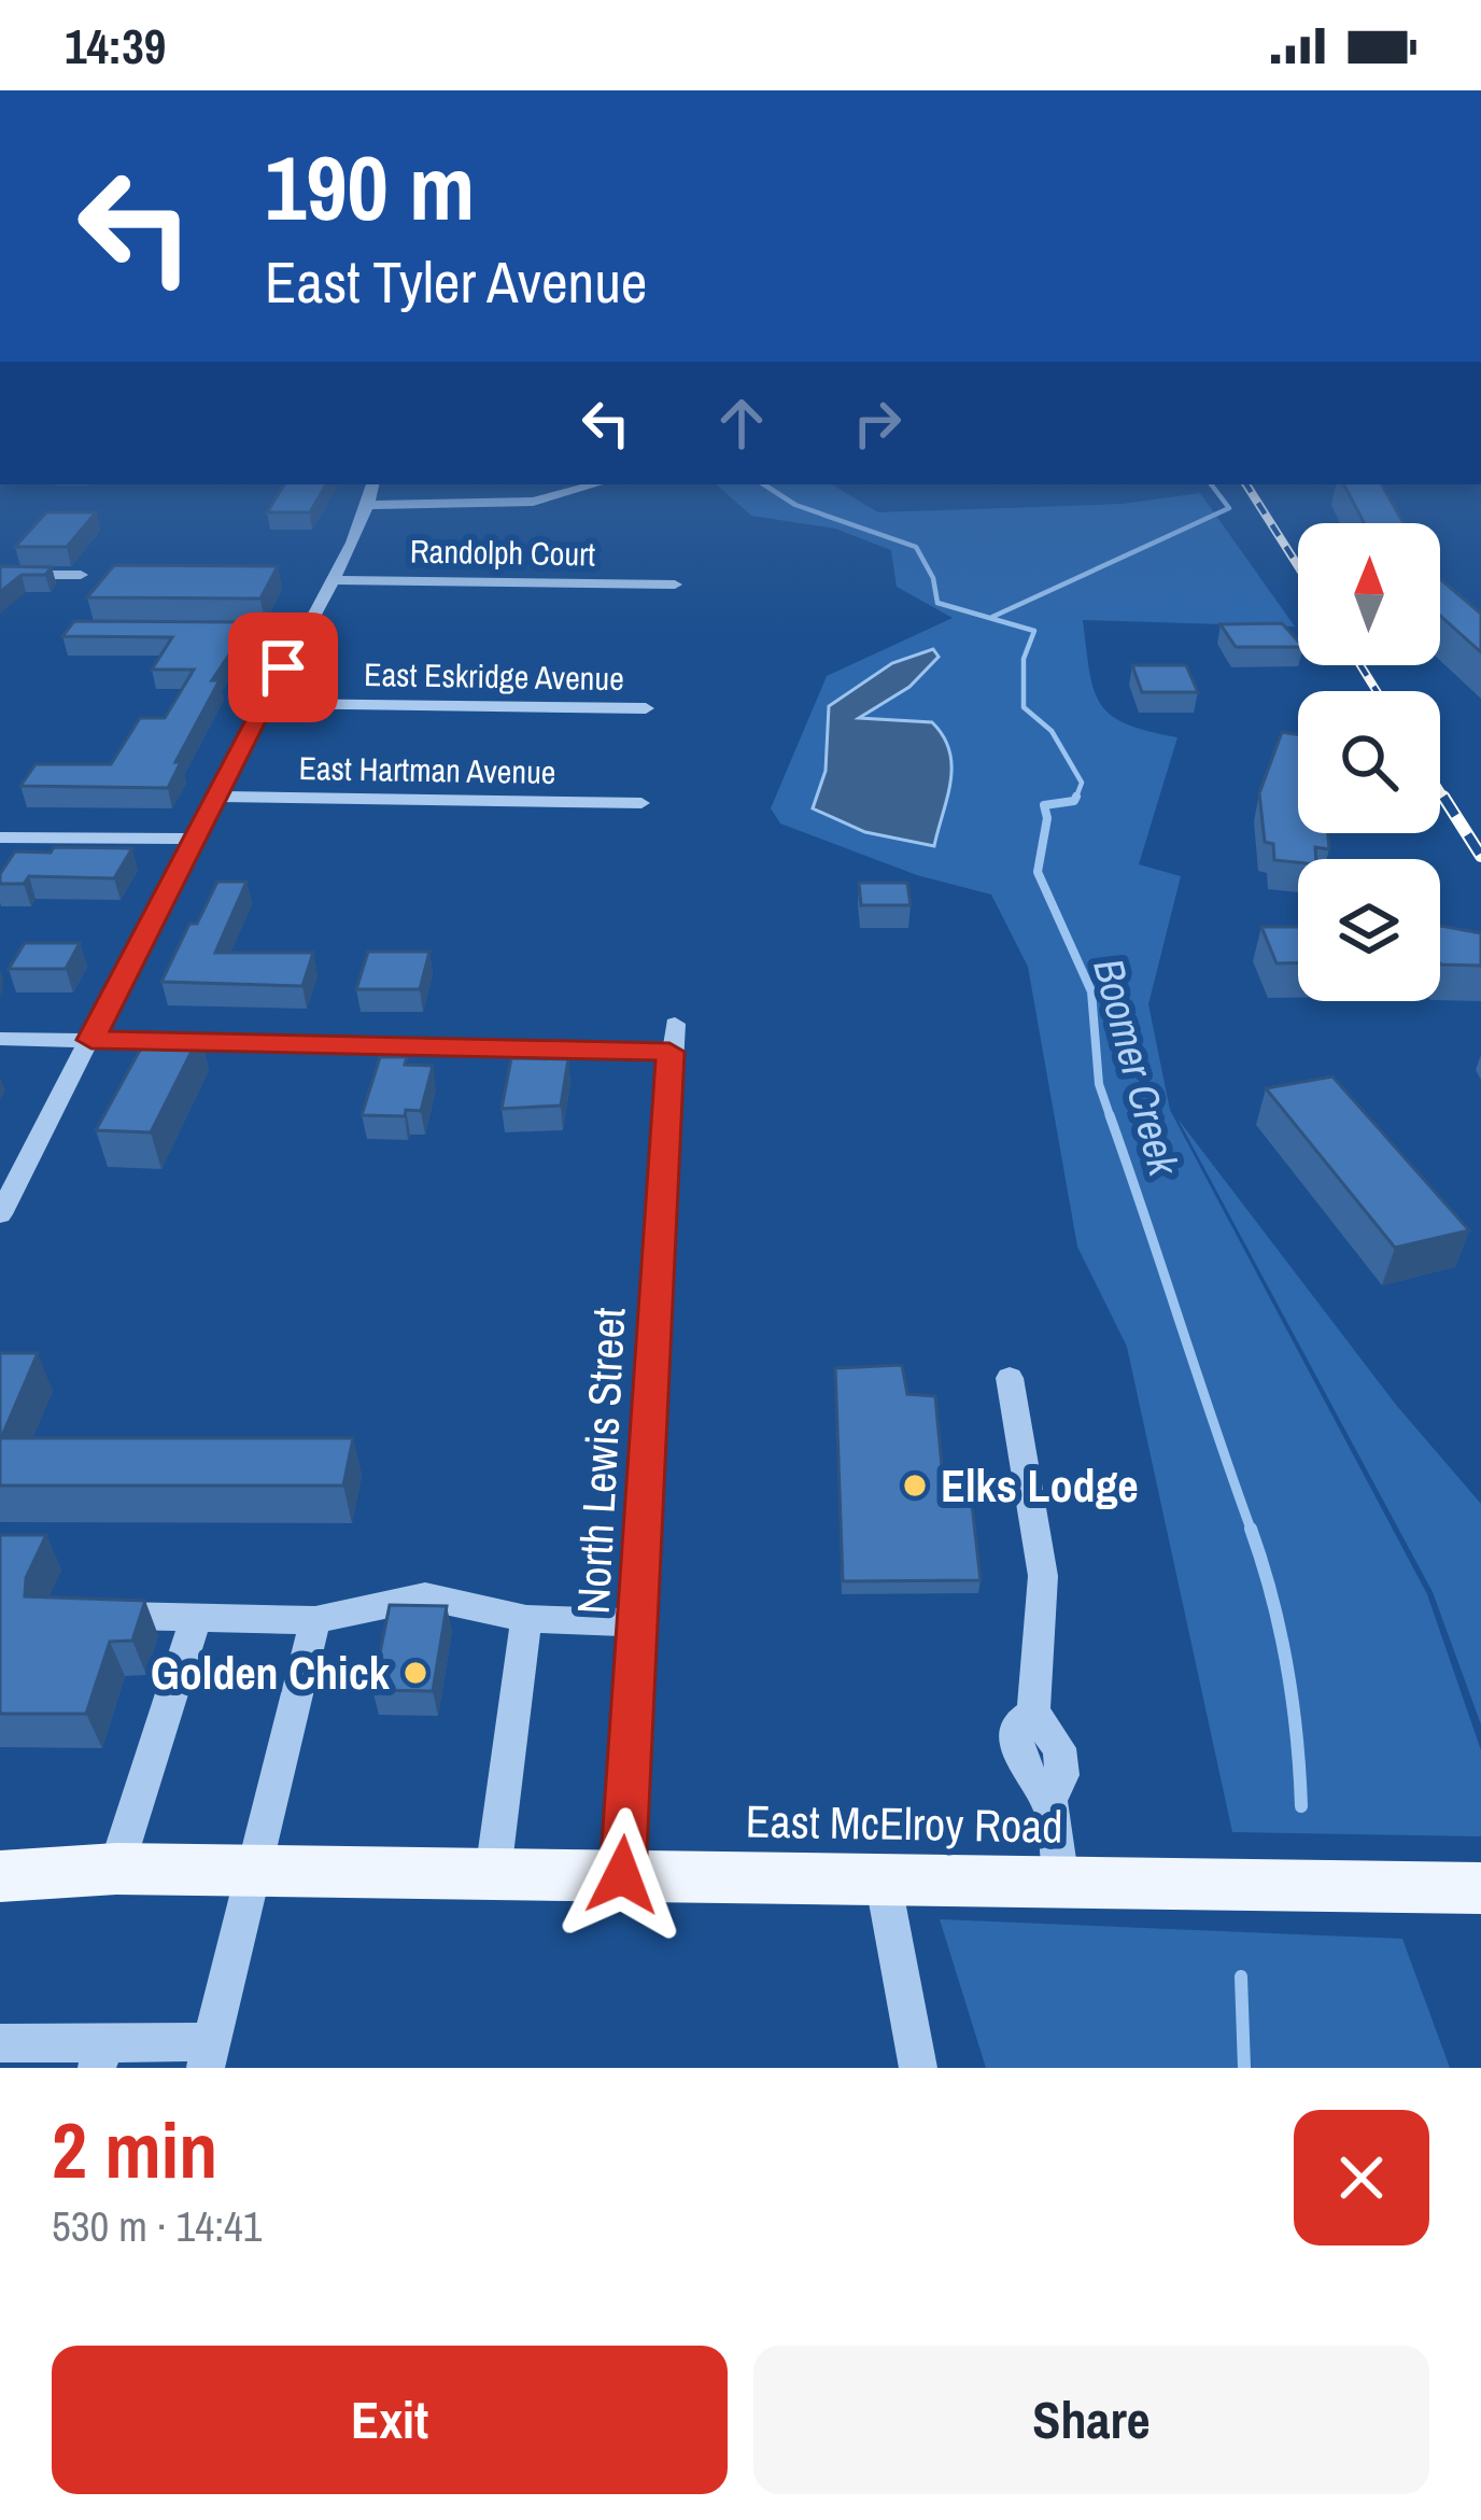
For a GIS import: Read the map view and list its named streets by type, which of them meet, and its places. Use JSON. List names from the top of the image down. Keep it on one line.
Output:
{"streets":{"main road":["East McElroy Road"],"street":["Randolph Court","East Eskridge Avenue","East Hartman Avenue","North Lewis Street"]},"crossings":[["North Lewis Street","East McElroy Road"]],"water":["Boomer Creek"],"places":["Elks Lodge","Golden Chick"],"north":"top","page":{"status":"14:39","turn":["190 m","East Tyler Avenue"],"heading":["2 min","530 m · 14:41"],"buttons":["Exit","Share"]}}
